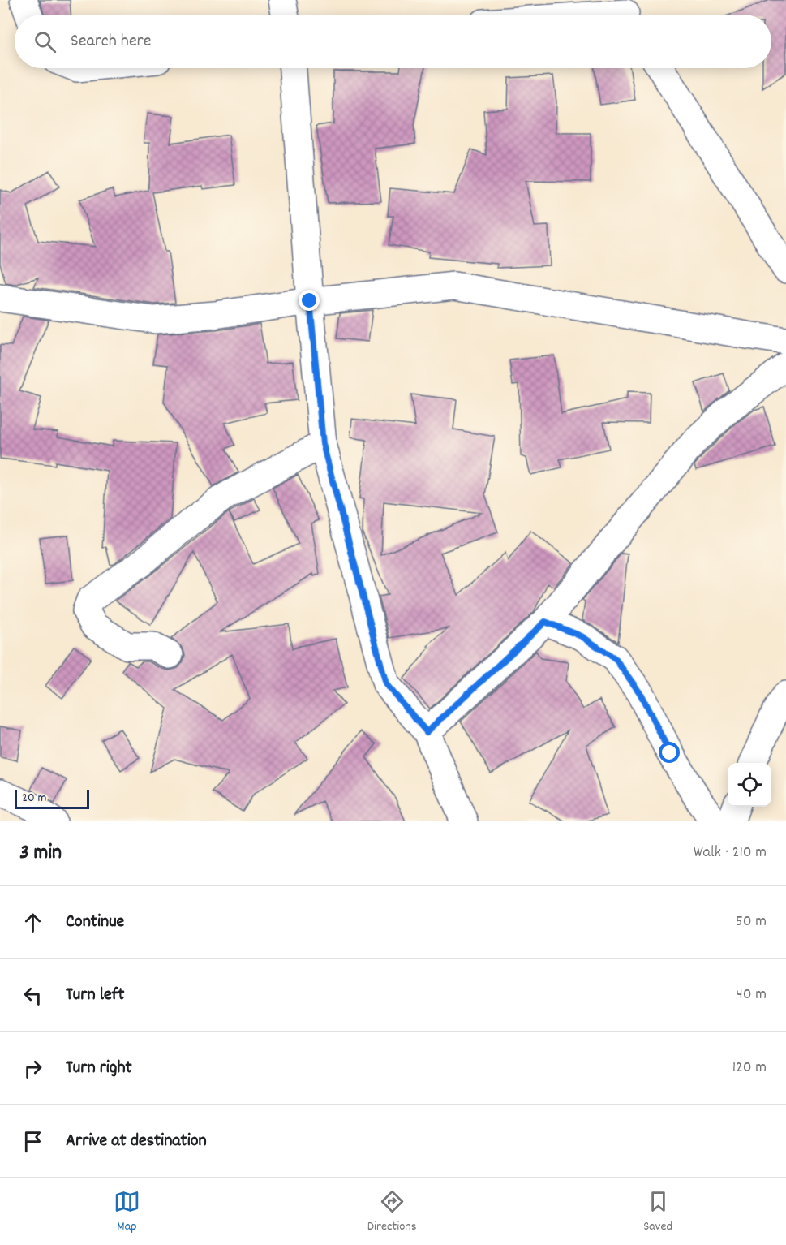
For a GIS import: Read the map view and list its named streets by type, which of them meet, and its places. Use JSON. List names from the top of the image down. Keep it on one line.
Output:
{"scale_bar":"20 m","page":{"search":"Search here","scale":"20 m","heading":["3 min","Walk · 210 m"],"list":[["Continue","50 m"],["Turn left","40 m"],["Turn right","120 m"],"Arrive at destination"],"nav":["Map","Directions","Saved"]}}
